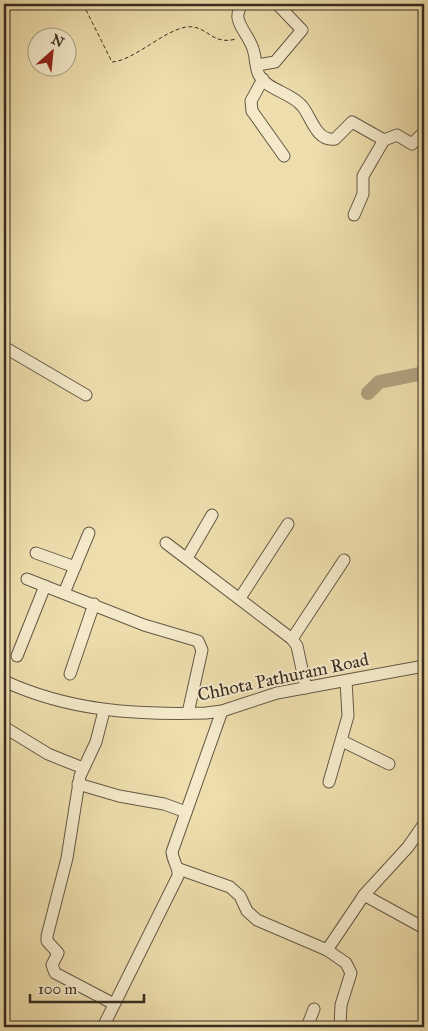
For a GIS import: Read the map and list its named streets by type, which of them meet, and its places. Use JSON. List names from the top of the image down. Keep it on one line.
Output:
{"streets":{"street":["Chhota Pathuram Road"]},"scale_bar":"100 m","north":"top right"}
